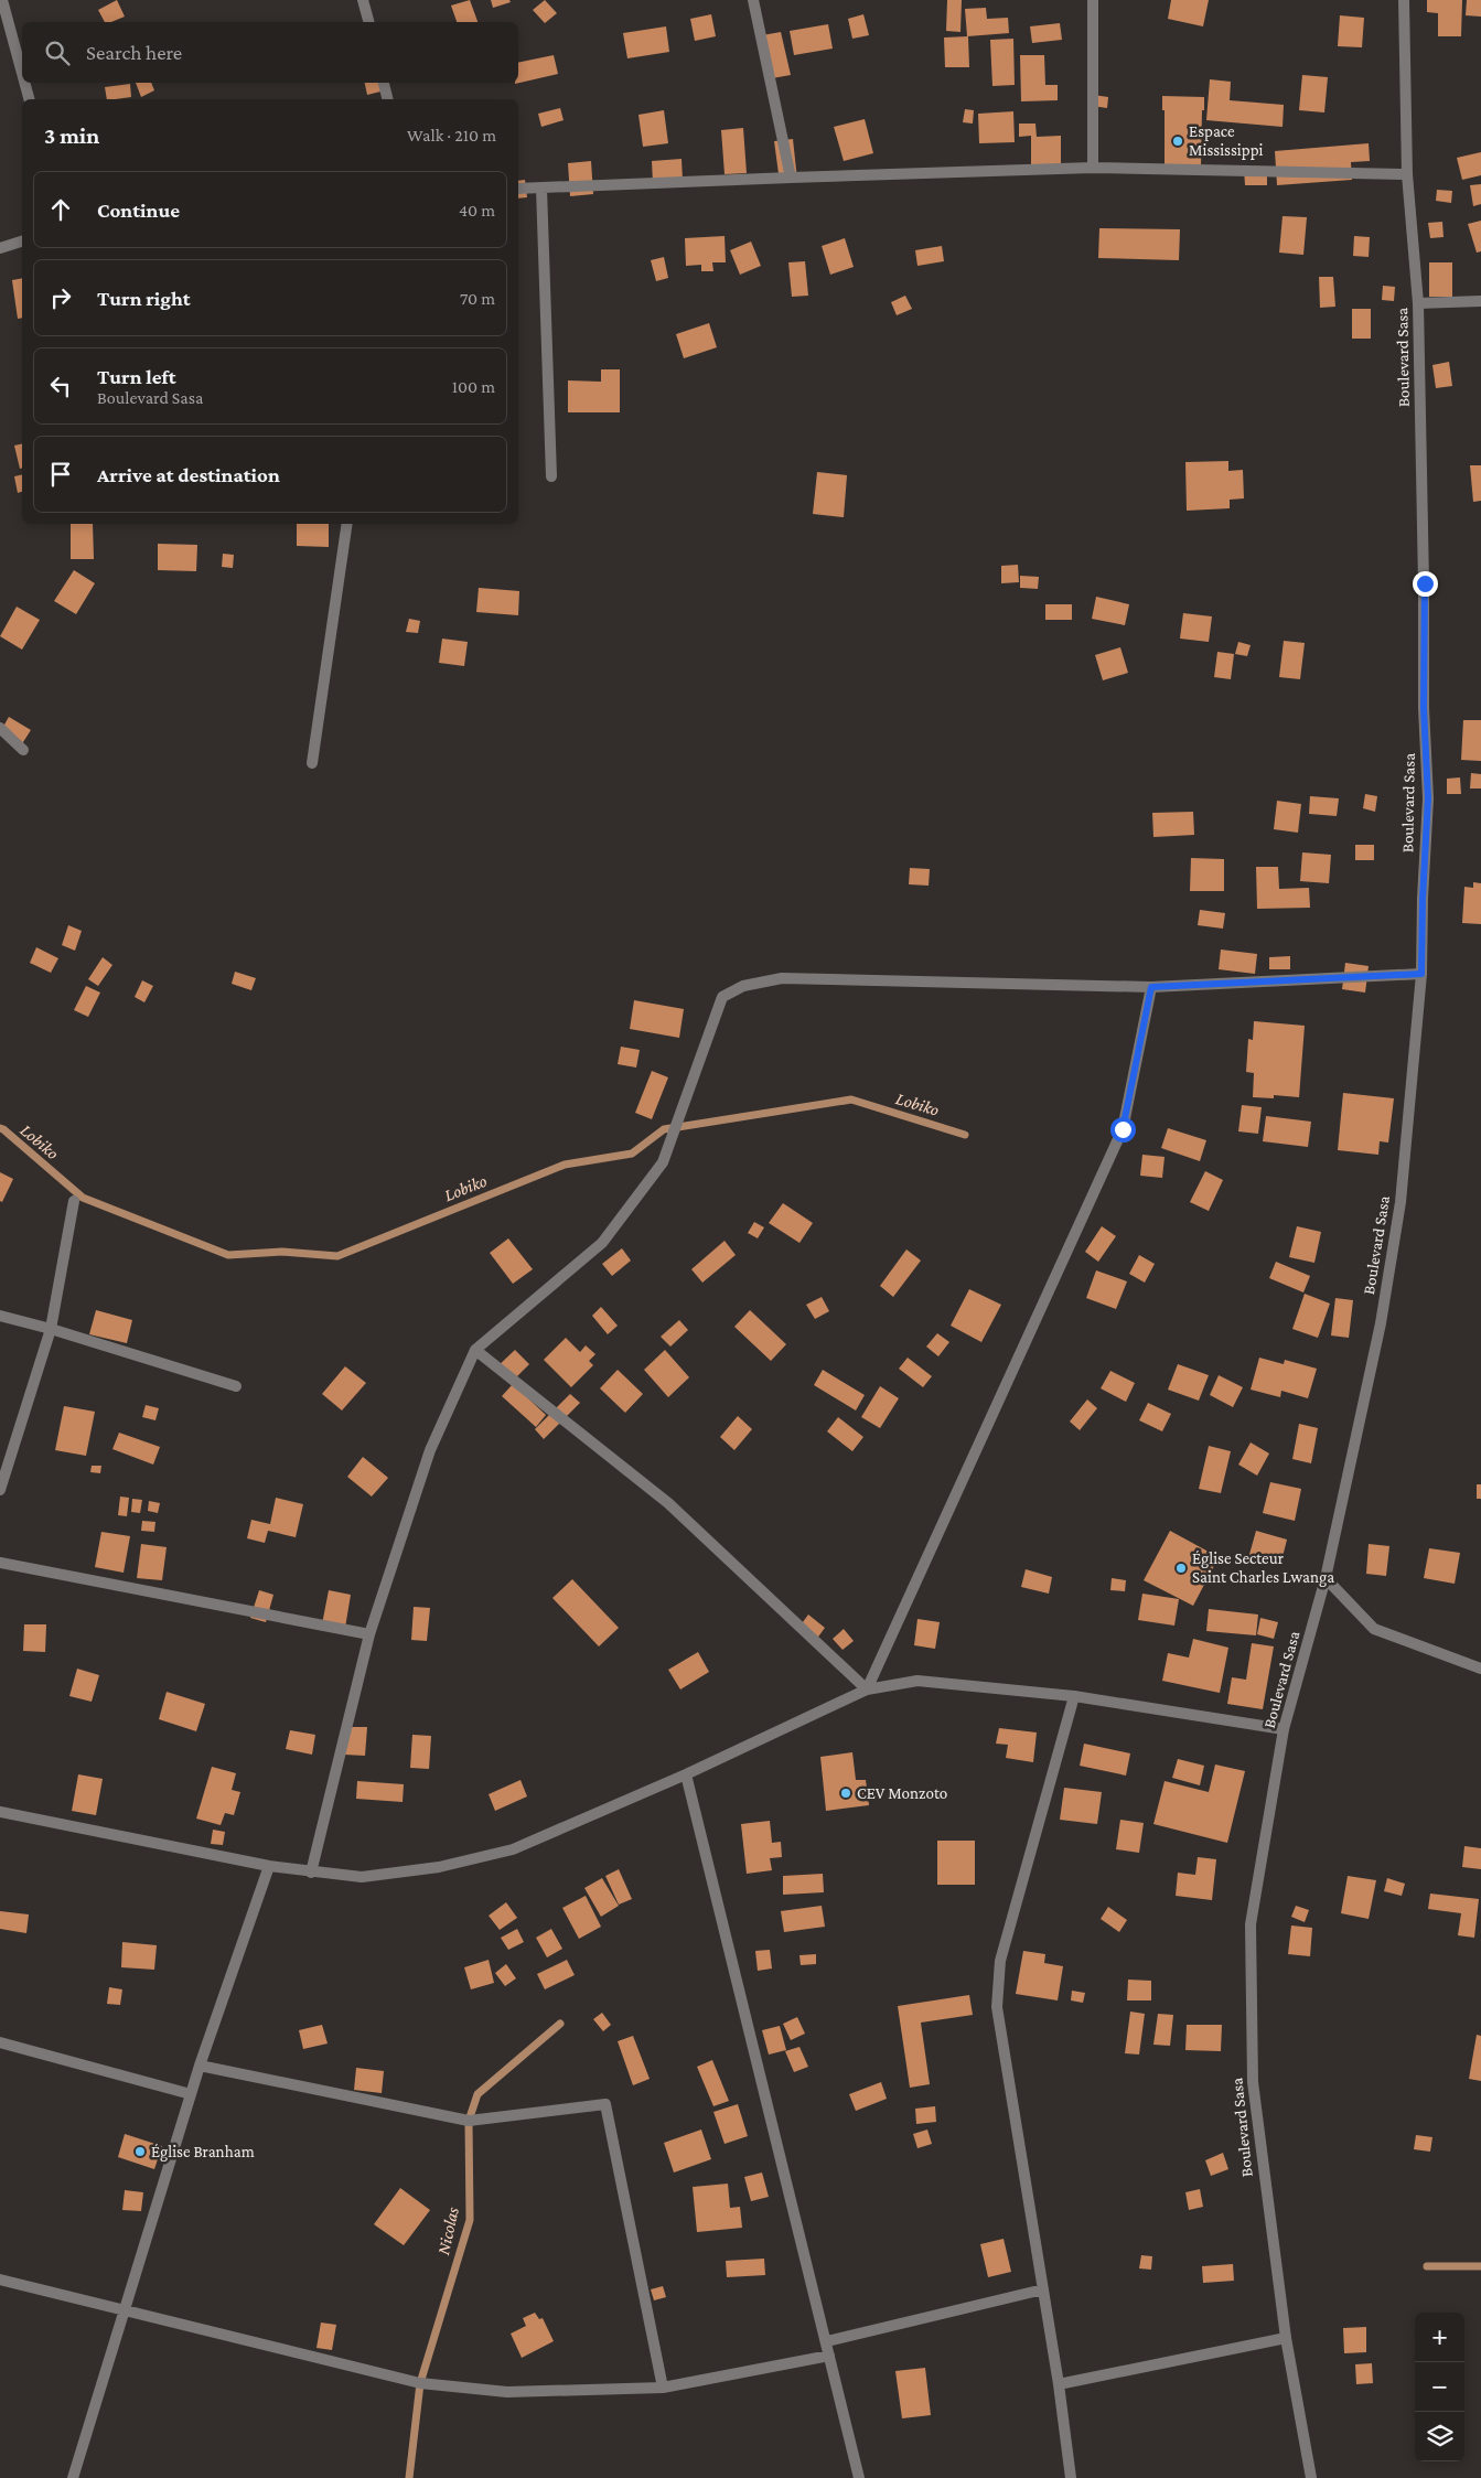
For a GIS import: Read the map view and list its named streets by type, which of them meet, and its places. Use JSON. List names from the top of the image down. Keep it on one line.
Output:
{"streets":{"street":["Boulevard Sasa"]},"water":["Lobiko","Nicolas"],"places":["Espace Mississippi","Église Secteur Saint Charles Lwanga","CEV Monzoto","Église Branham"],"page":{"search":"Search here","heading":["3 min","Walk · 210 m"],"list":[["Continue","40 m"],["Turn right","70 m"],["Turn left","Boulevard Sasa","100 m"],"Arrive at destination"],"map_buttons":["+","−"]}}
